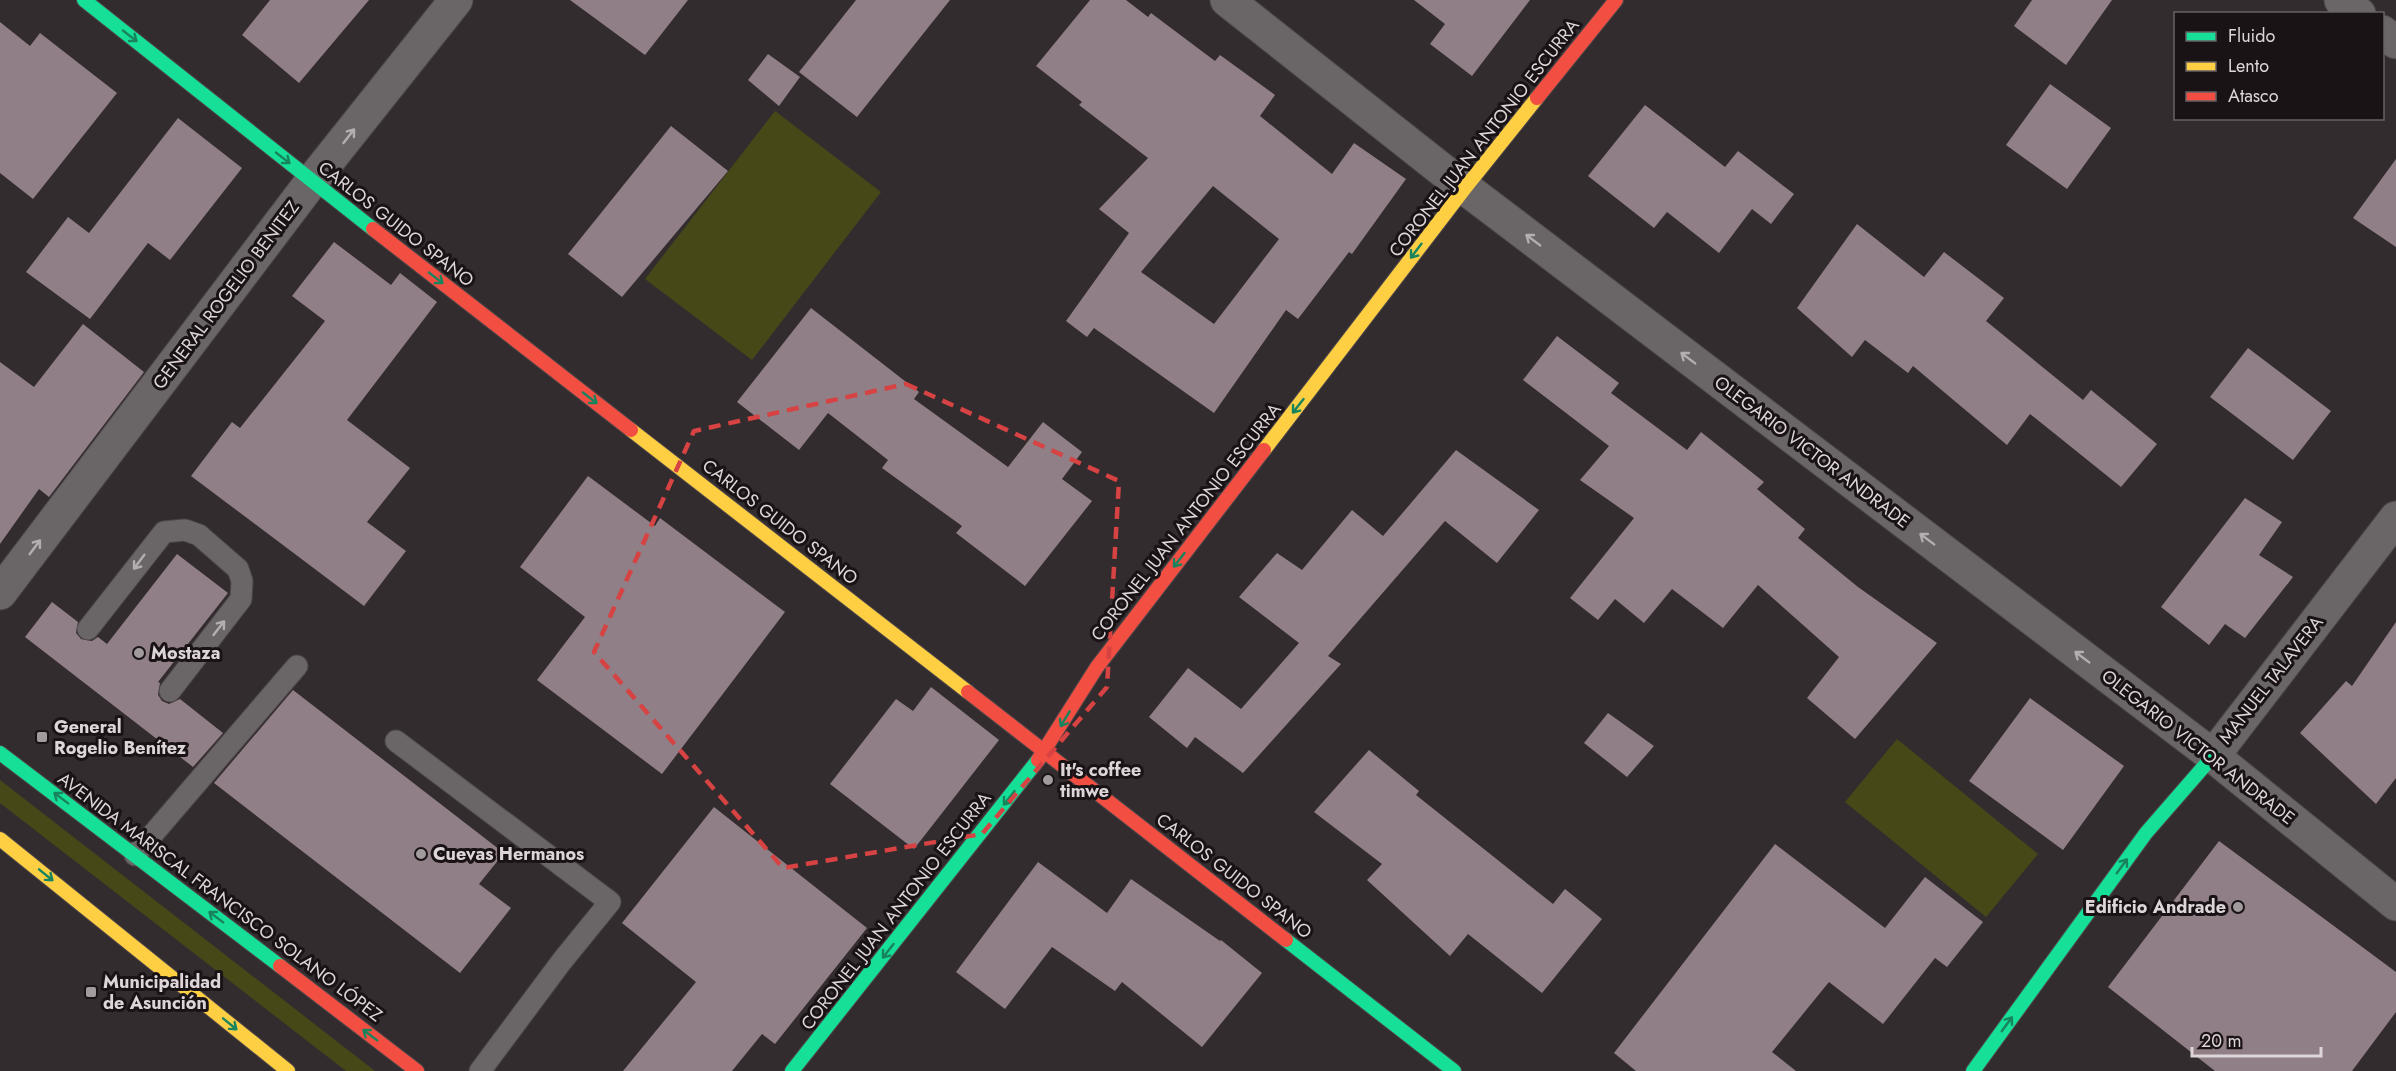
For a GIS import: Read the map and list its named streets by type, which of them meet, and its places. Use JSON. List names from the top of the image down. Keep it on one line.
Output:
{"streets":{"main road":["CORONEL JUAN ANTONIO ESCURRA","CARLOS GUIDO SPANO","MANUEL TALAVERA","AVENIDA MARISCAL FRANCISCO SOLANO LÓPEZ"],"street":["GENERAL ROGELIO BENITEZ","OLEGARIO VICTOR ANDRADE"]},"crossings":[["CORONEL JUAN ANTONIO ESCURRA","CARLOS GUIDO SPANO"],["CORONEL JUAN ANTONIO ESCURRA","OLEGARIO VICTOR ANDRADE"],["CARLOS GUIDO SPANO","GENERAL ROGELIO BENITEZ"],["OLEGARIO VICTOR ANDRADE","MANUEL TALAVERA"]],"one_way":["CORONEL JUAN ANTONIO ESCURRA","CARLOS GUIDO SPANO","GENERAL ROGELIO BENITEZ","OLEGARIO VICTOR ANDRADE","MANUEL TALAVERA"],"places":{"other":["Mostaza","It's coffee timwe","Cuevas Hermanos","Edificio Andrade"],"transit":["General Rogelio Benítez","Municipalidad de Asunción"]},"legend":["Fluido","Lento","Atasco"],"scale_bar":"20 m"}
